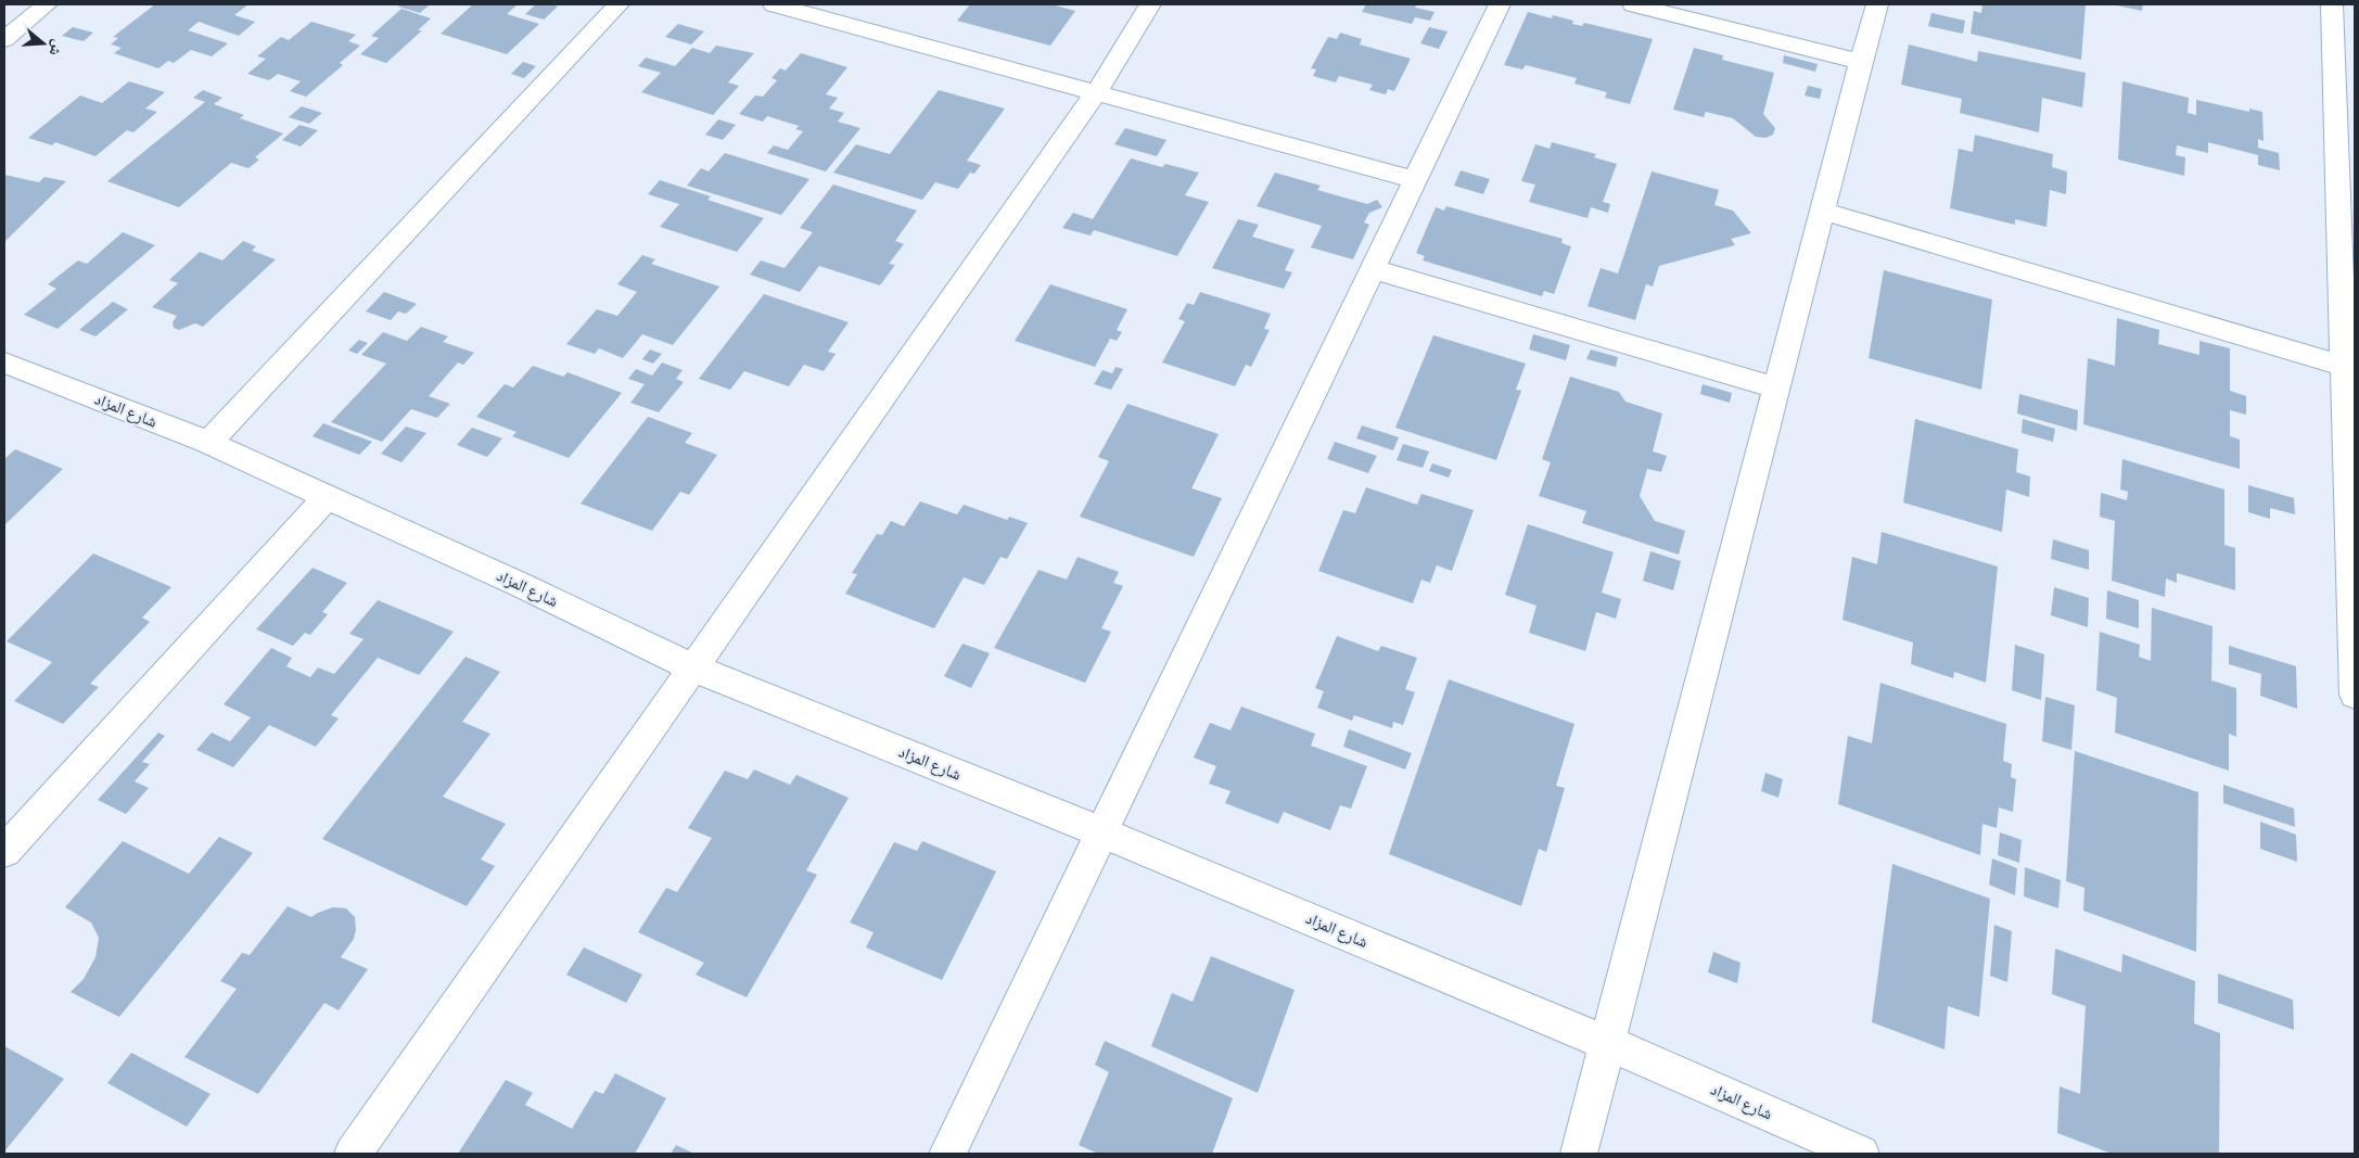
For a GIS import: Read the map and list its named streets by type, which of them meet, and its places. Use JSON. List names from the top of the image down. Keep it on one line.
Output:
{"streets":{"street":["شارع المزاد"]},"north":"right"}
